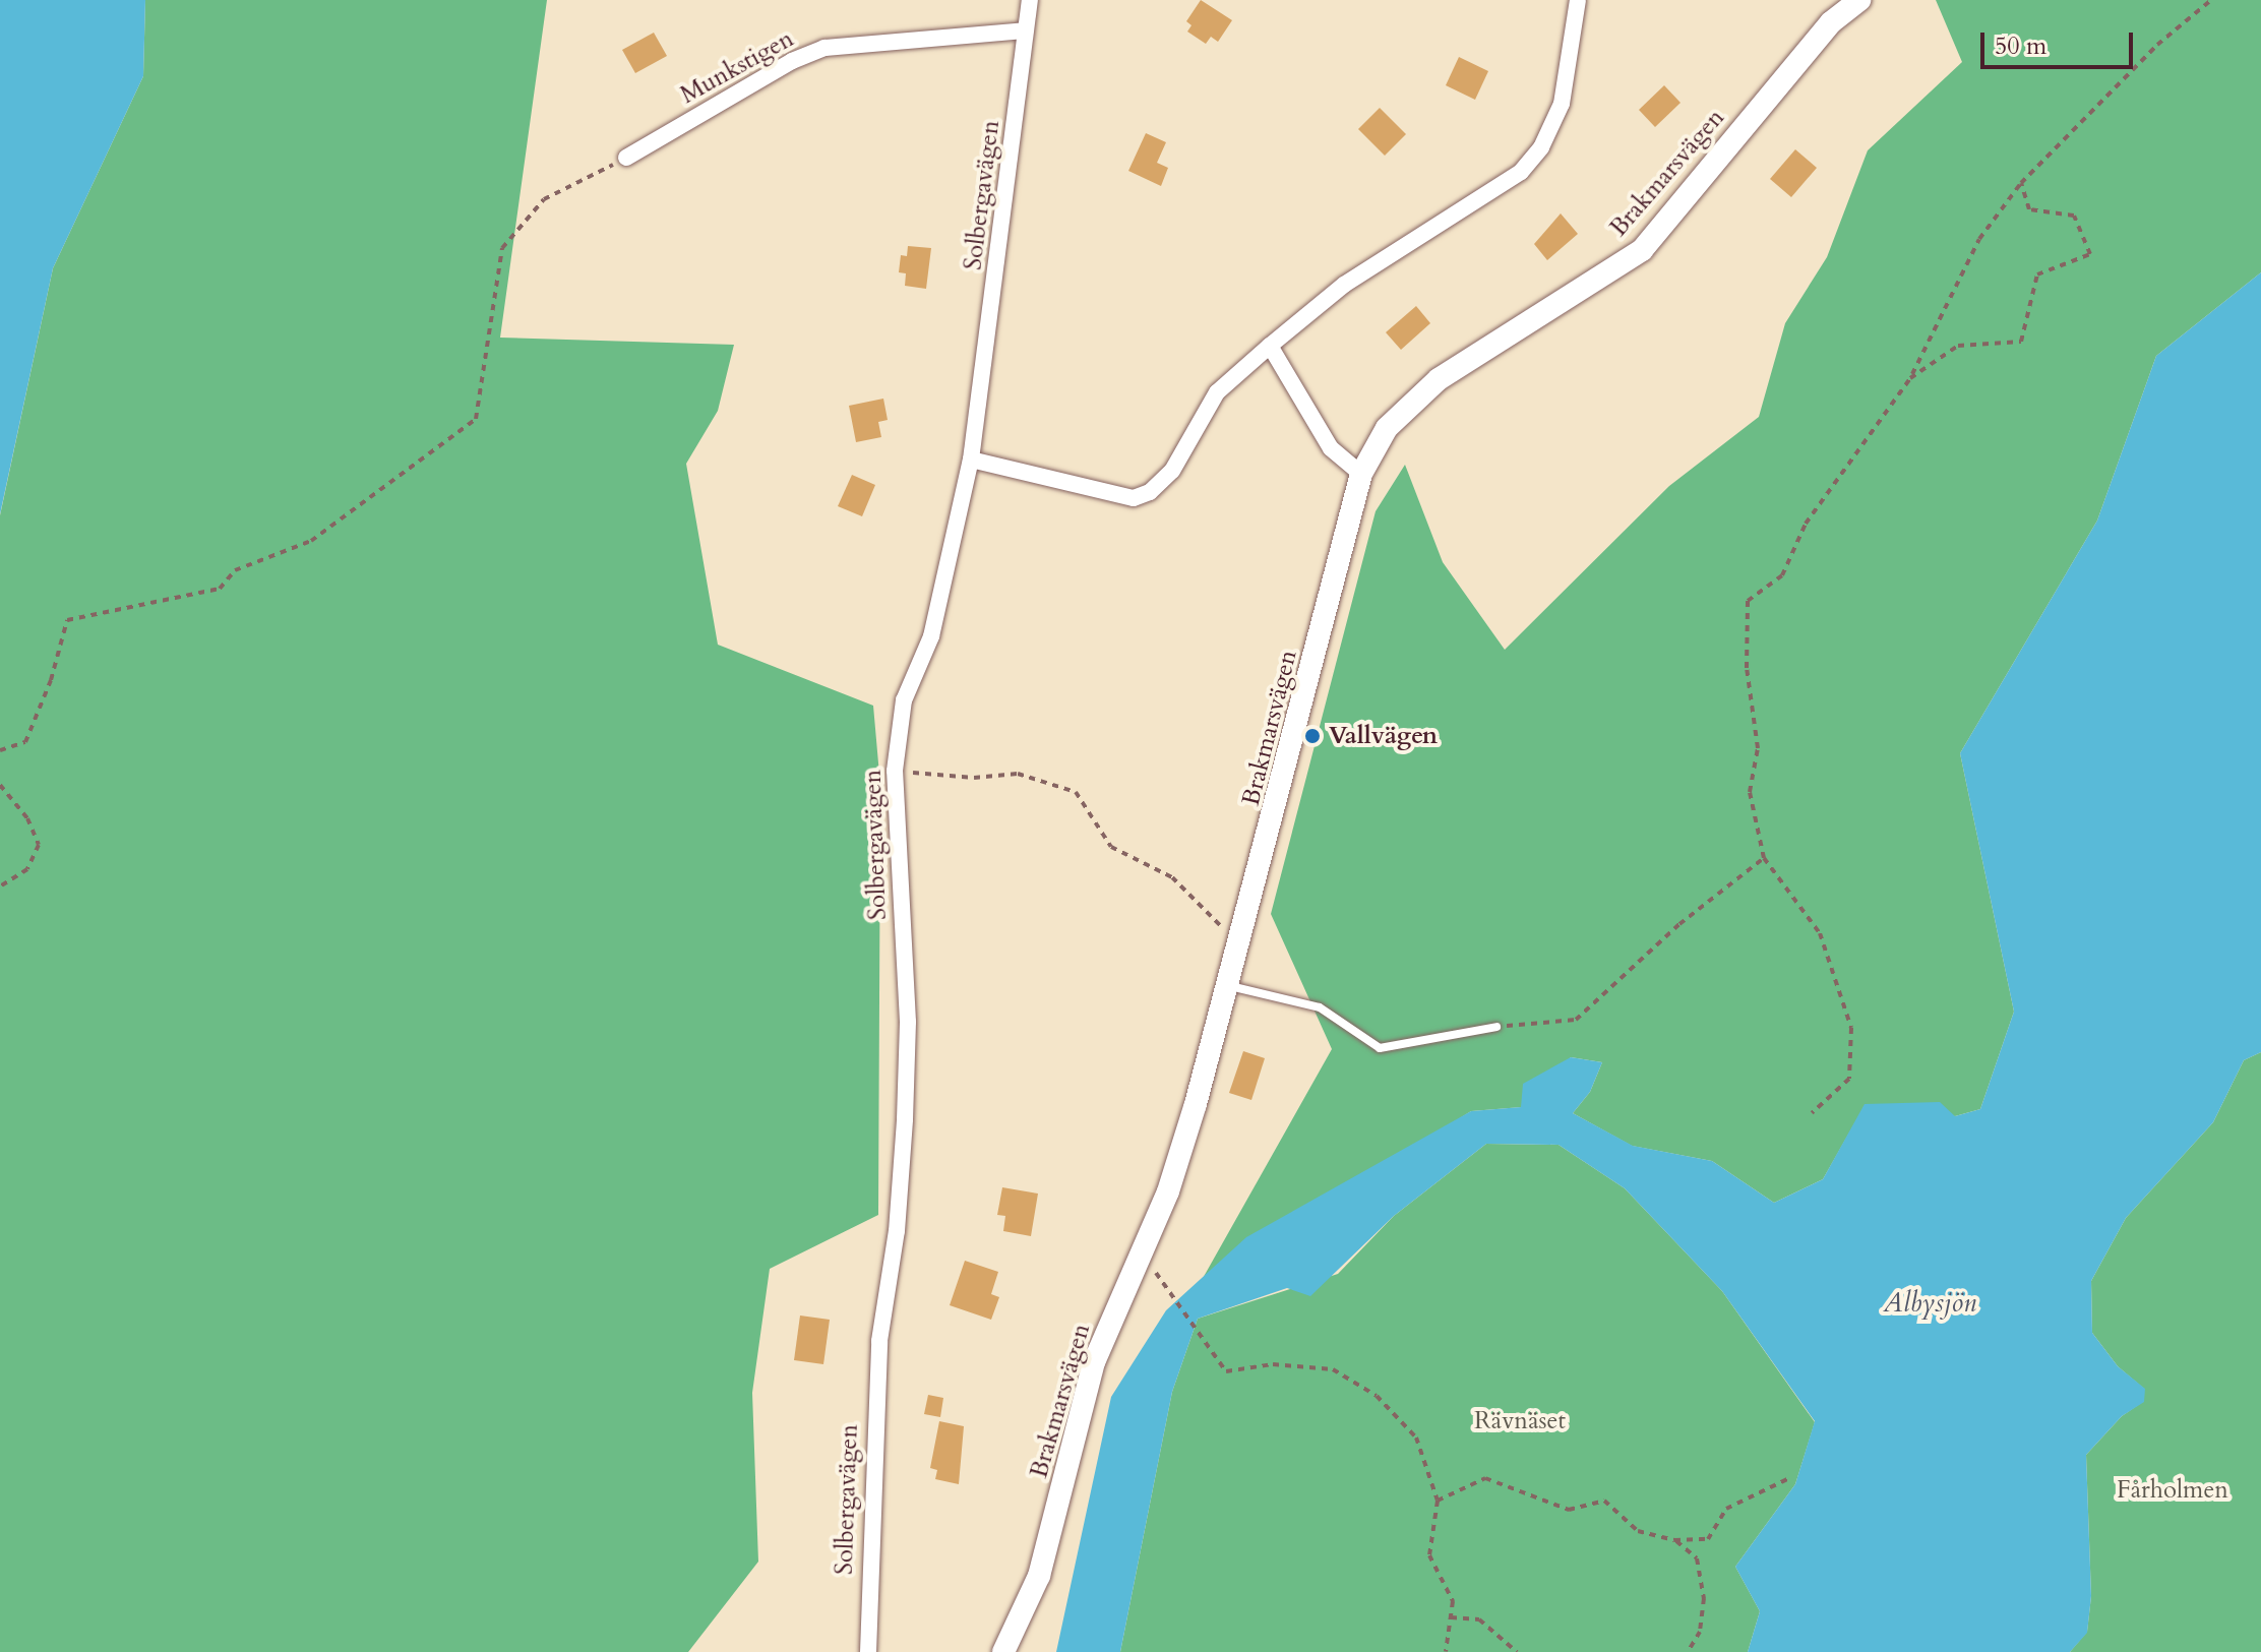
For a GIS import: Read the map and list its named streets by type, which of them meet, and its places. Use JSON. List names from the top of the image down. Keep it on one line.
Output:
{"streets":{"street":["Munkstigen","Brakmarsvägen","Solbergavägen"]},"crossings":[["Munkstigen","Solbergavägen"]],"water":["Albysjön"],"parks":["Rävnäset","Fårholmen"],"places":["Vallvägen"],"scale_bar":"50 m"}
